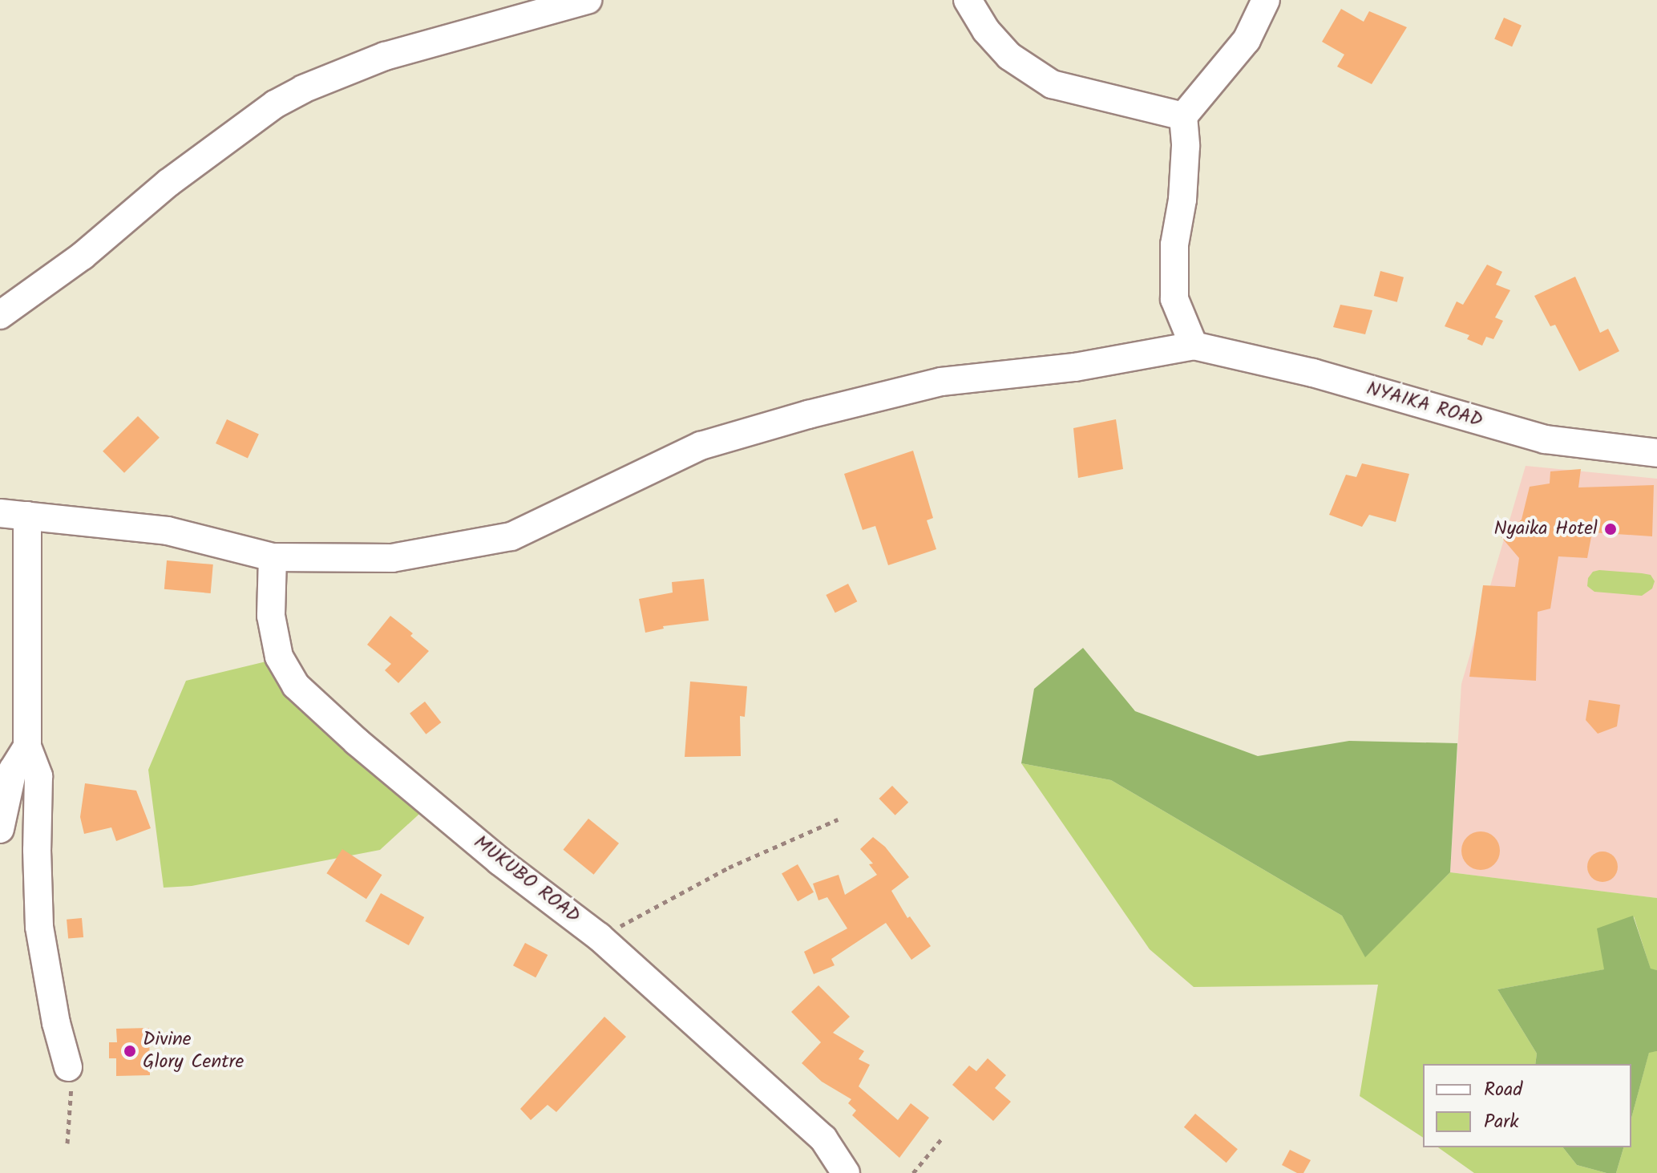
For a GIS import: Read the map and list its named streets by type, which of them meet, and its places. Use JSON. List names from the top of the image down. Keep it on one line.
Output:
{"streets":{"street":["NYAIKA ROAD","MUKUBO ROAD"]},"places":["Nyaika Hotel","Divine Glory Centre"],"legend":["Road","Park"]}
